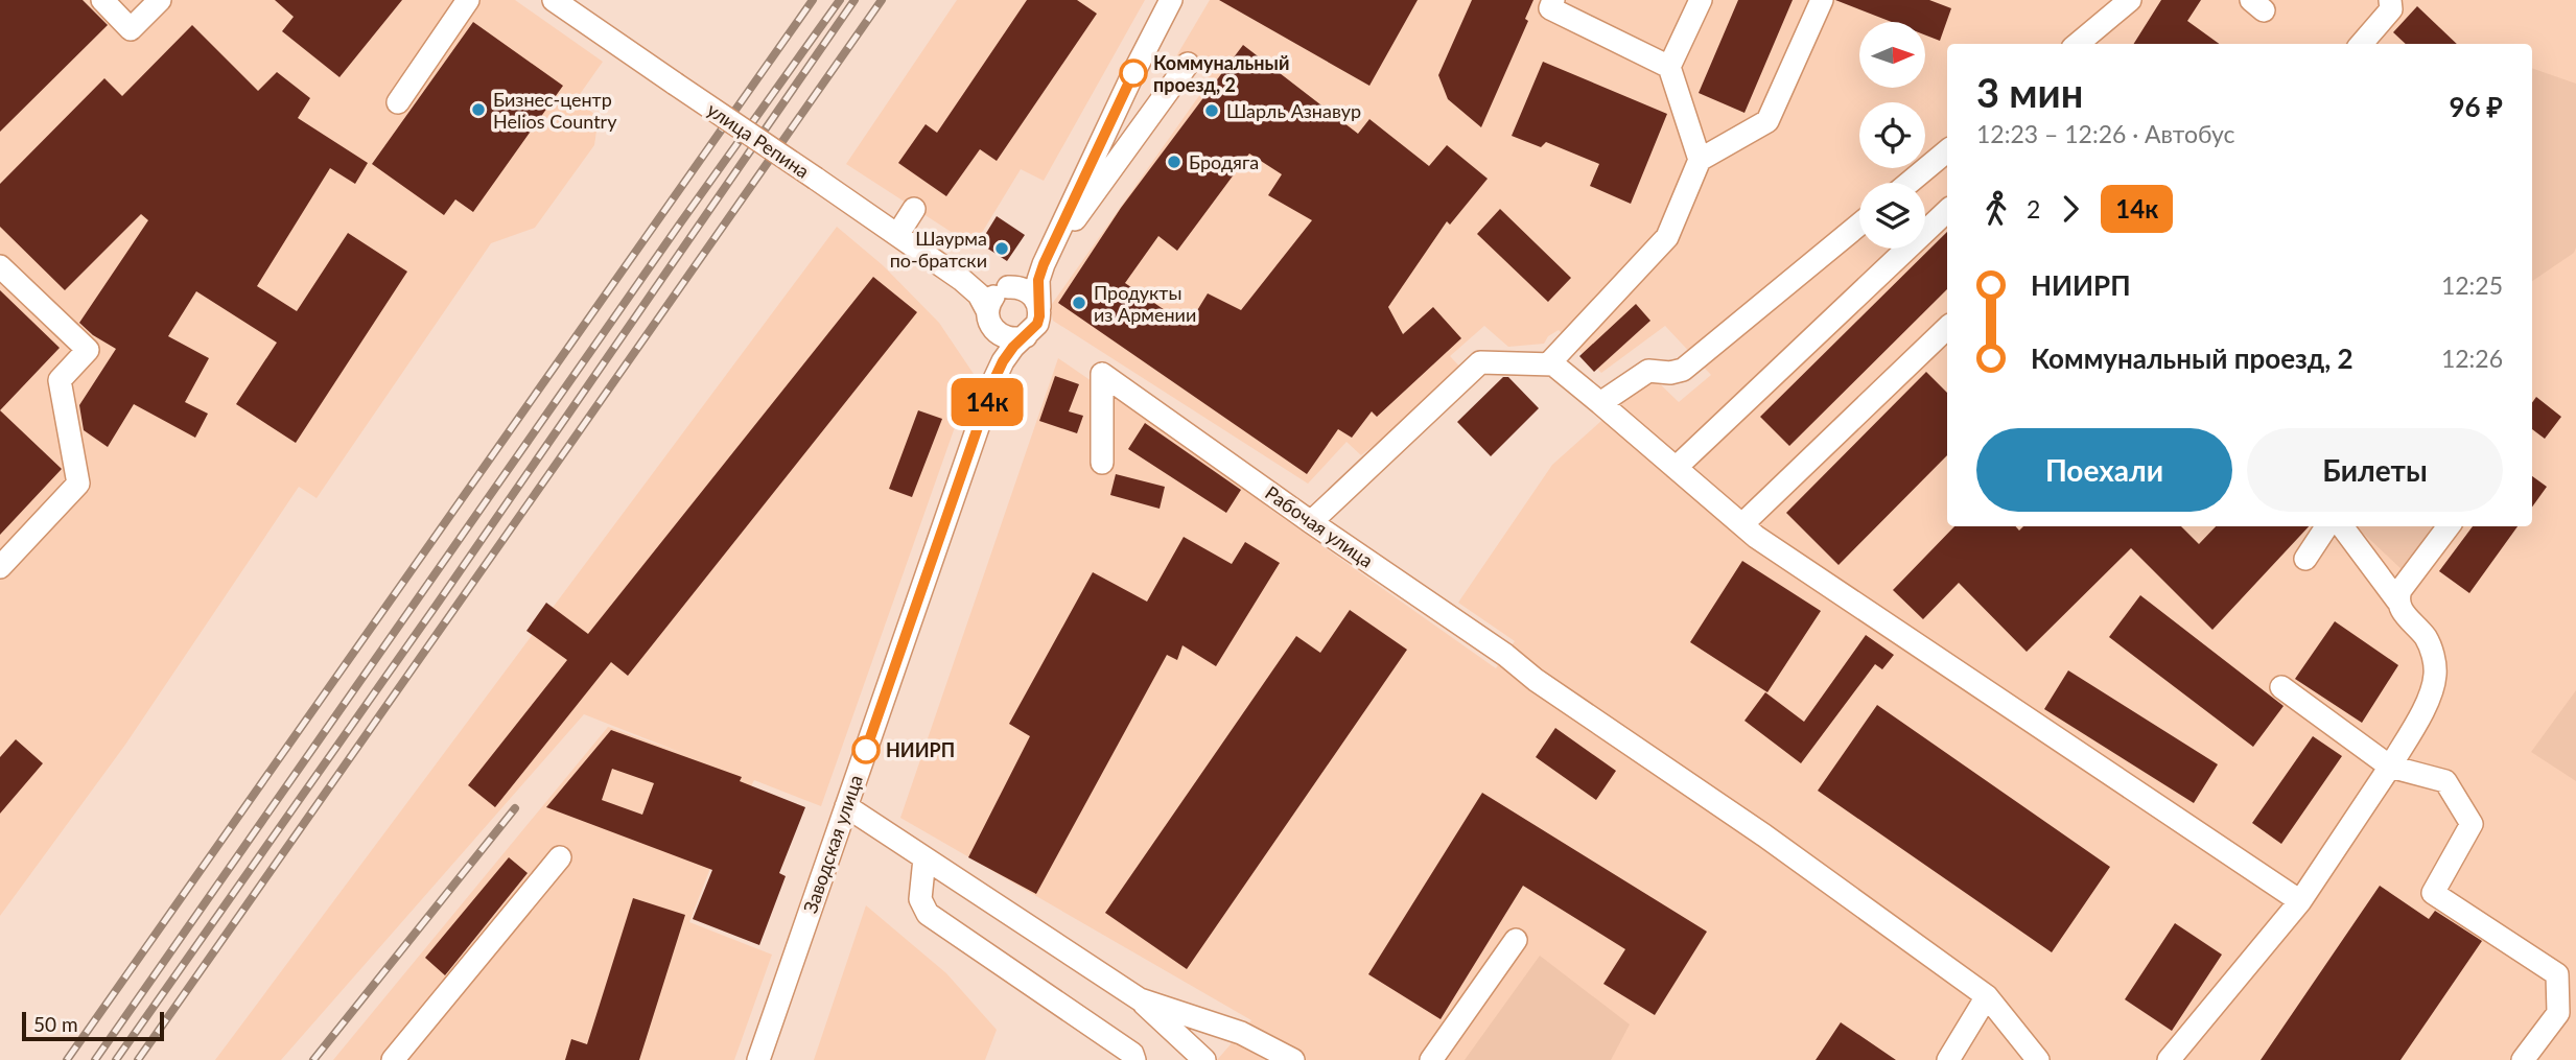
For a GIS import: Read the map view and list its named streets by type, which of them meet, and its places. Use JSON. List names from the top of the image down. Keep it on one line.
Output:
{"streets":{"street":["улица Репина","Рабочая улица","Заводская улица"]},"crossings":[["улица Репина","Заводская улица"]],"places":["Коммунальный проезд, 2","Бизнес-центр Helios Country","Шарль Азнавур","Бродяга","Шаурма по-братски","Продукты из Армении","НИИРП"],"lines":["bus line 14к"],"scale_bar":"50 m","north":"right","page":{"on_map":"14к","heading":["3 мин","12:23 – 12:26 · Автобус","96 ₽"],"legs":["2","14к"],"list":[{"name":"НИИРП","value":"12:25"},{"name":"Коммунальный проезд, 2","value":"12:26"}],"buttons":["Поехали","Билеты"],"scale":"50 m"}}
